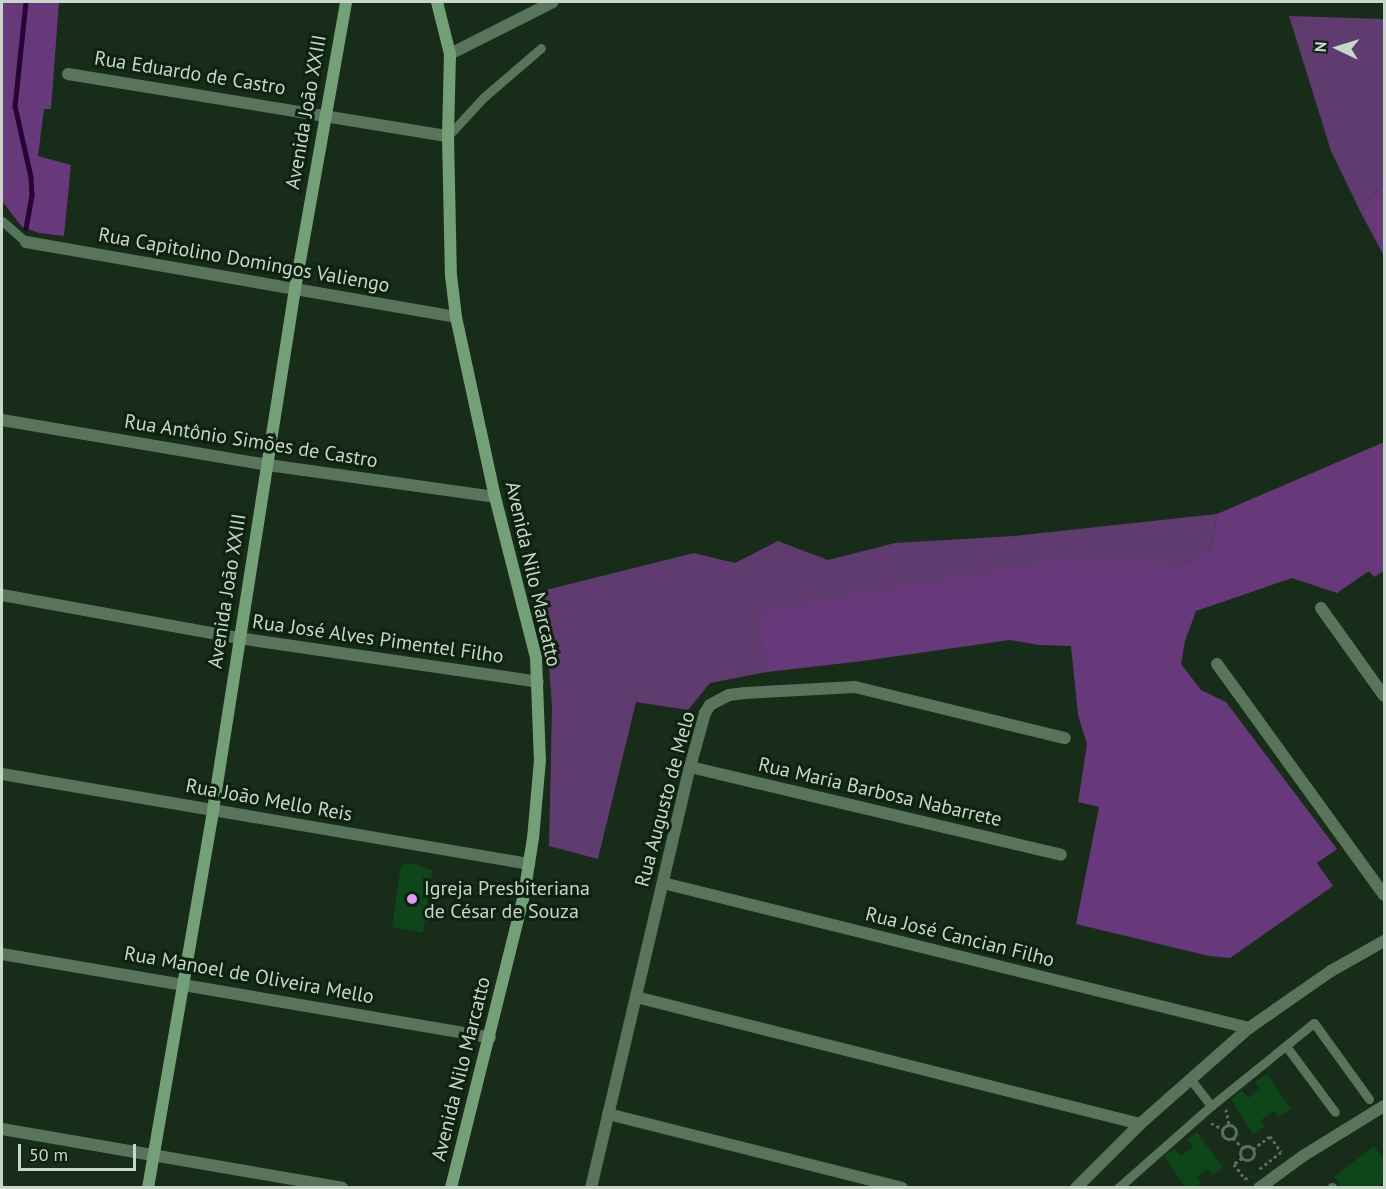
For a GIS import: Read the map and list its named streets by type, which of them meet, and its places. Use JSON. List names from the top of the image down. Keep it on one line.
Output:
{"streets":{"street":["Rua Eduardo de Castro","Avenida João XXIII","Rua Capitolino Domingos Valiengo","Rua Antônio Simões de Castro","Avenida Nilo Marcatto","Rua José Alves Pimentel Filho","Rua Maria Barbosa Nabarrete","Rua Augusto de Melo","Rua João Mello Reis","Rua José Cancian Filho","Rua Manoel de Oliveira Mello"]},"crossings":[["Rua Eduardo de Castro","Avenida João XXIII"],["Rua Eduardo de Castro","Avenida Nilo Marcatto"],["Avenida João XXIII","Rua Capitolino Domingos Valiengo"],["Avenida João XXIII","Rua Antônio Simões de Castro"],["Avenida João XXIII","Rua José Alves Pimentel Filho"],["Avenida João XXIII","Rua João Mello Reis"],["Avenida João XXIII","Rua Manoel de Oliveira Mello"],["Rua Capitolino Domingos Valiengo","Avenida Nilo Marcatto"],["Rua Antônio Simões de Castro","Avenida Nilo Marcatto"],["Avenida Nilo Marcatto","Rua José Alves Pimentel Filho"],["Avenida Nilo Marcatto","Rua João Mello Reis"],["Avenida Nilo Marcatto","Rua Manoel de Oliveira Mello"],["Rua Maria Barbosa Nabarrete","Rua Augusto de Melo"],["Rua Augusto de Melo","Rua José Cancian Filho"]],"places":["Igreja Presbiteriana de César de Souza"],"scale_bar":"50 m","north":"left"}
